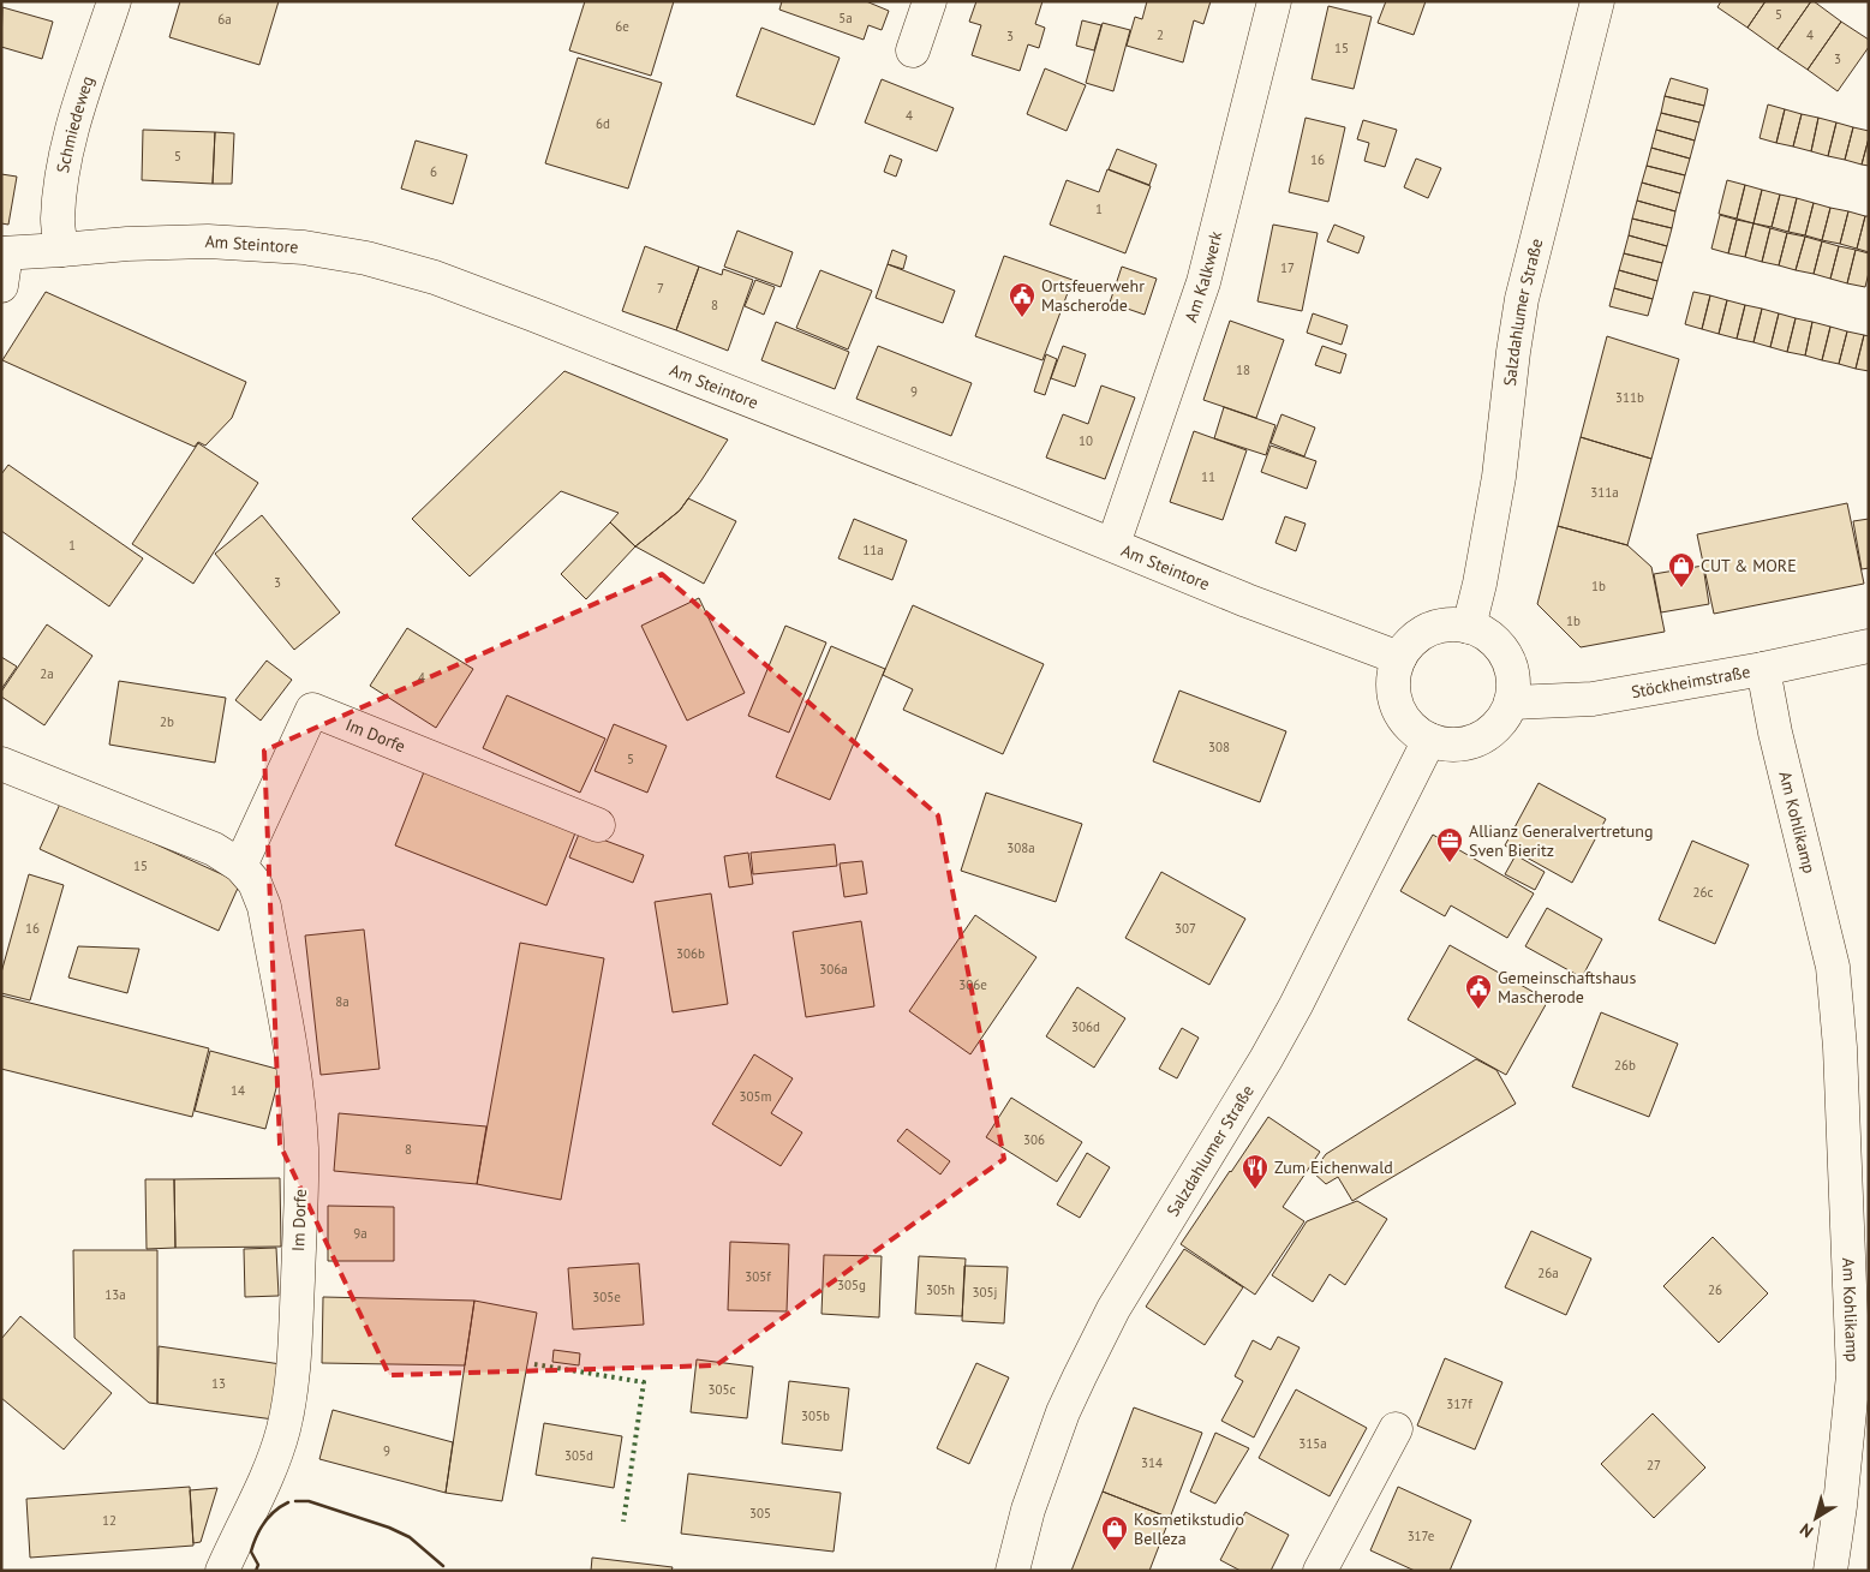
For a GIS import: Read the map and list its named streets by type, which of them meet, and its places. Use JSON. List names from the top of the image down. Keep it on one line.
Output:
{"streets":{"street":["Schmiedeweg","Am Steintore","Am Kalkwerk","Salzdahlumer Straße","Stöckheimstraße","Im Dorfe","Am Kohlikamp"]},"crossings":[["Schmiedeweg","Am Steintore"],["Am Steintore","Am Kalkwerk"],["Am Steintore","Salzdahlumer Straße"],["Am Steintore","Stöckheimstraße"],["Salzdahlumer Straße","Stöckheimstraße"],["Stöckheimstraße","Am Kohlikamp"]],"places":{"public building":["Ortsfeuerwehr Mascherode","Gemeinschaftshaus Mascherode"],"shop":["CUT & MORE","Kosmetikstudio Belleza"],"office":["Allianz Generalvertretung Sven Bieritz"],"restaurant":["Zum Eichenwald"]},"house_numbers":["5","5a","6a","6e","2","4","3","15","3","4","6d","5","16","6","1","17","7","8","18","9","311b","10","11","311a","1","11a","3","1b","1b","2a","4","2b","308","5","308a","15","26c","16","307","306b","306a","306e","8a","306d","26b","14","305m","306","8","9a","26a","305f","305g","305h","26","305j","13a","305e","13","305c","317f","305b","315a","9","305d","314","27","305","12","317e"],"north":"bottom left"}
